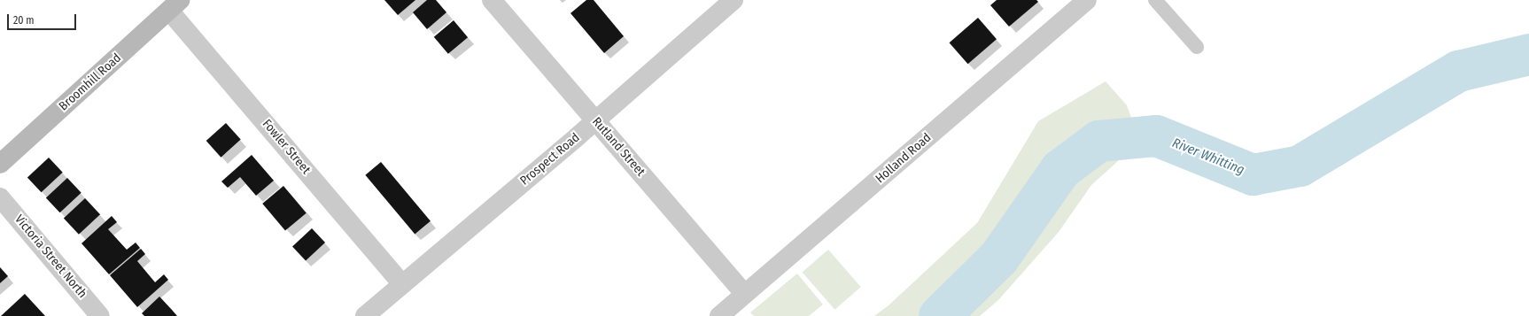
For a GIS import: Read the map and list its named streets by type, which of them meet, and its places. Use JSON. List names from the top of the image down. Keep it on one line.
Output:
{"streets":{"street":["Broomhill Road","Fowler Street","Rutland Street","Holland Road","Prospect Road","Victoria Street North"]},"crossings":[["Broomhill Road","Fowler Street"],["Fowler Street","Prospect Road"],["Rutland Street","Holland Road"],["Rutland Street","Prospect Road"]],"water":["River Whitting"],"scale_bar":"20 m"}
